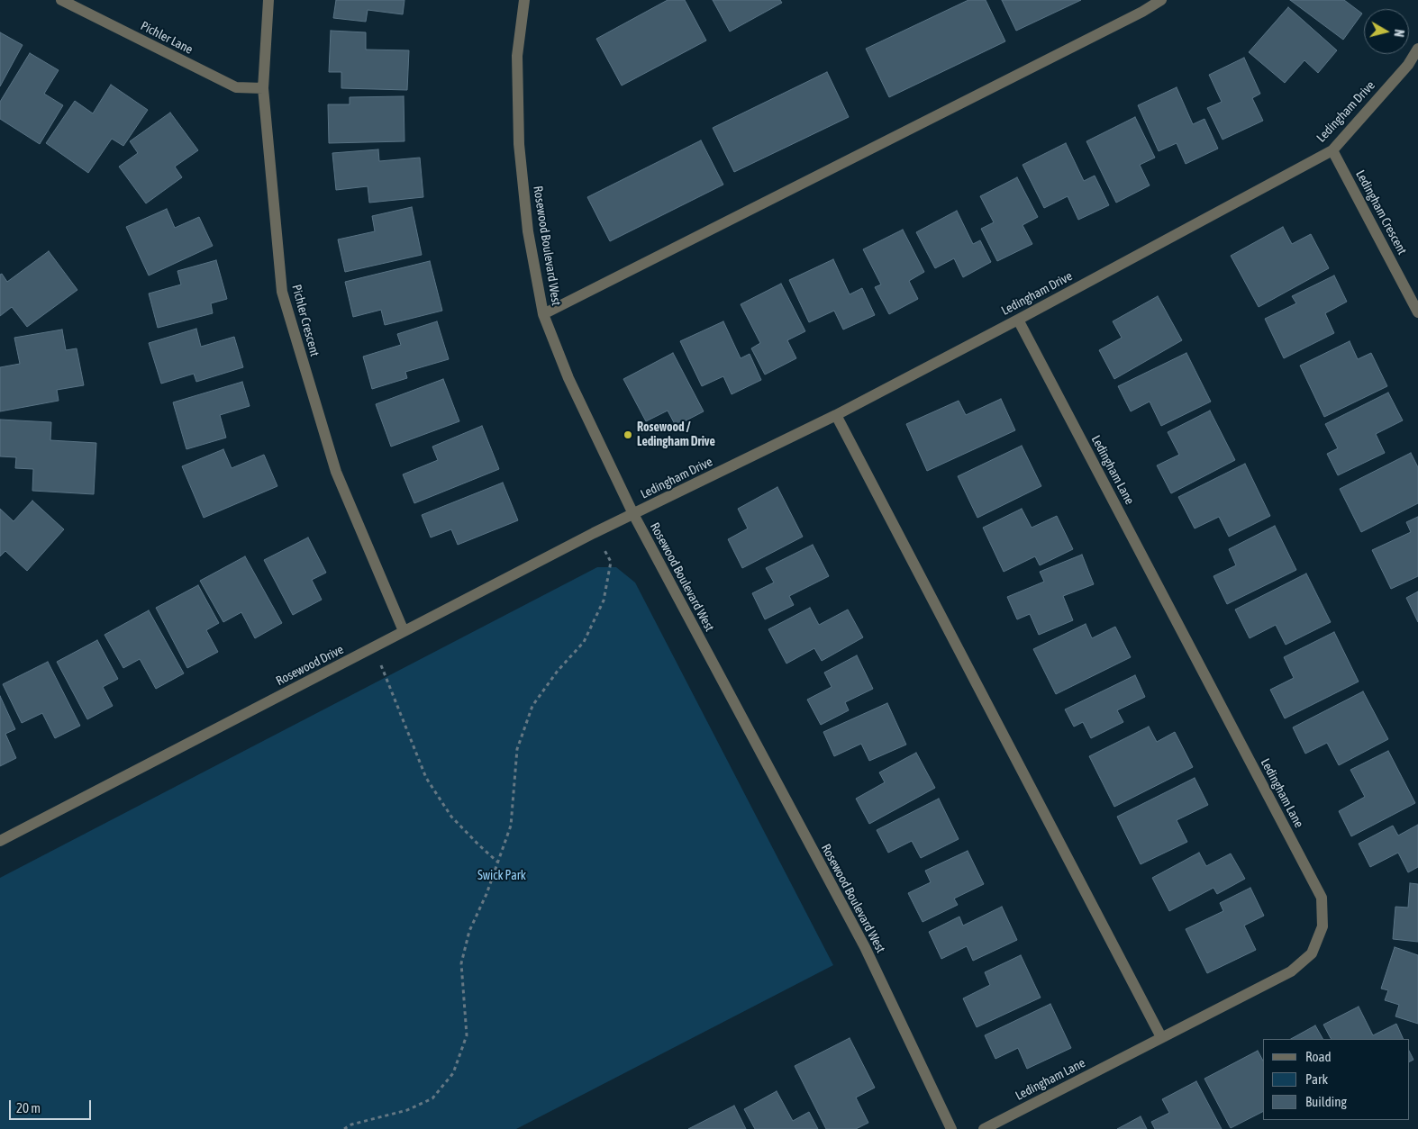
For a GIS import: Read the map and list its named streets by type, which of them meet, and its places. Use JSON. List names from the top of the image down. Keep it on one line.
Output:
{"streets":{"street":["Pichler Lane","Ledingham Drive","Ledingham Crescent","Rosewood Boulevard West","Pichler Crescent","Ledingham Lane","Rosewood Drive"]},"crossings":[["Pichler Lane","Pichler Crescent"],["Ledingham Drive","Ledingham Crescent"],["Ledingham Drive","Rosewood Boulevard West"],["Ledingham Drive","Ledingham Lane"],["Ledingham Drive","Rosewood Drive"],["Rosewood Boulevard West","Rosewood Drive"],["Pichler Crescent","Rosewood Drive"]],"parks":["Swick Park"],"places":["Rosewood / Ledingham Drive"],"legend":["Road","Park","Building"],"scale_bar":"20 m","north":"right"}
